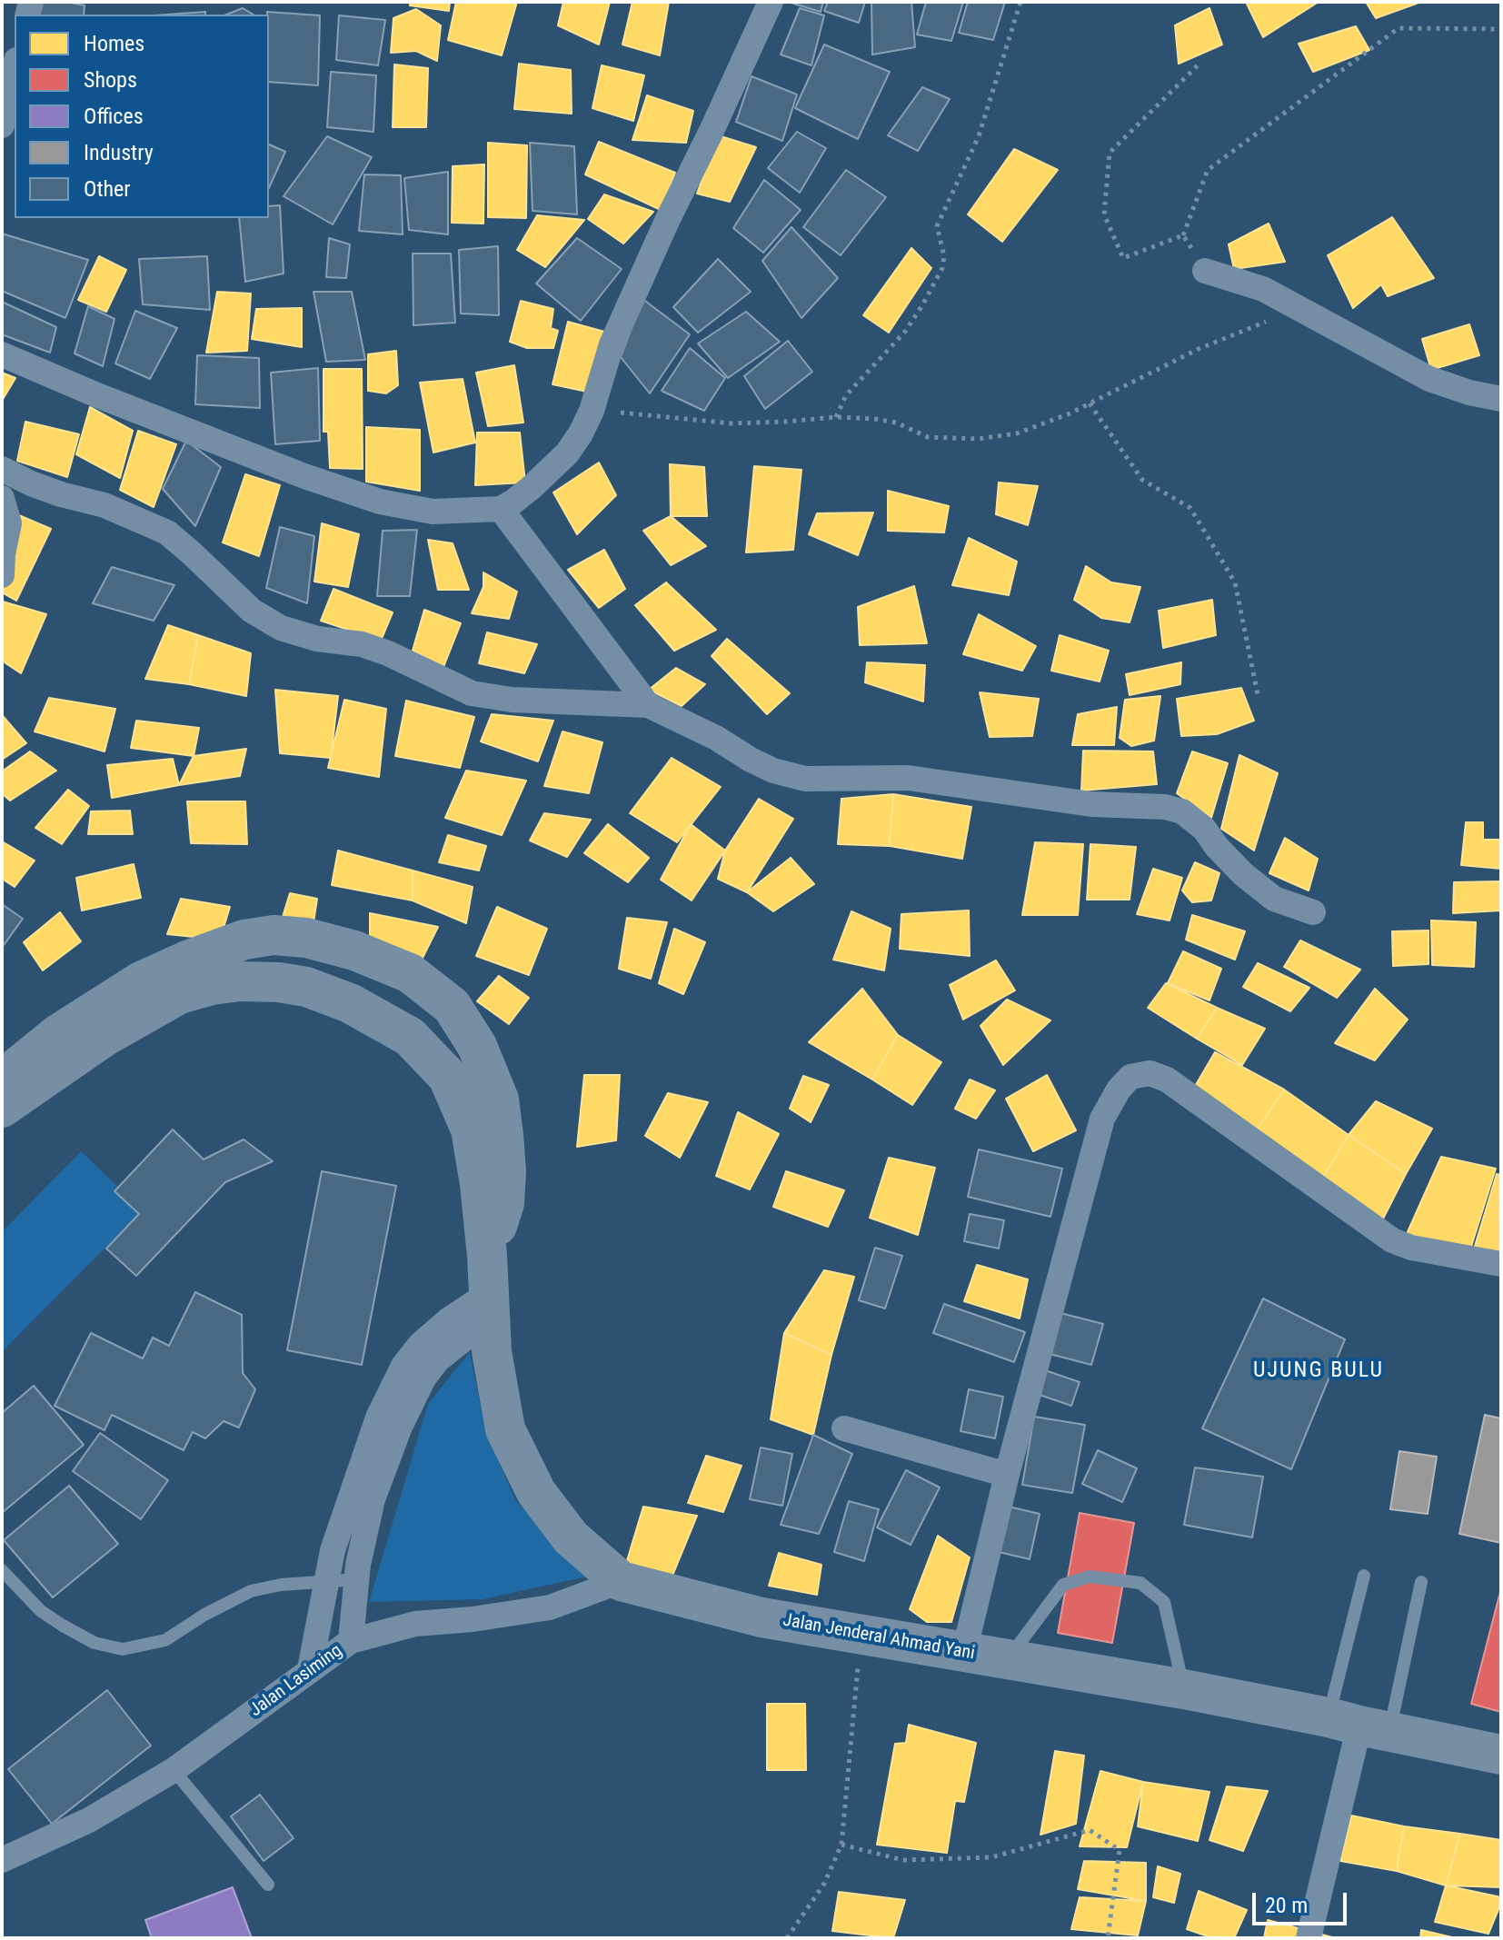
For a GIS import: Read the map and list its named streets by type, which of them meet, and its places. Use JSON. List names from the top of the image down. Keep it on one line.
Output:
{"streets":{"highway":["Jalan Jenderal Ahmad Yani"],"street":["Jalan Lasiming"]},"crossings":[["Jalan Jenderal Ahmad Yani","Jalan Lasiming"]],"districts":["UJUNG BULU"],"legend":["Homes","Shops","Offices","Industry","Other"],"scale_bar":"20 m"}
